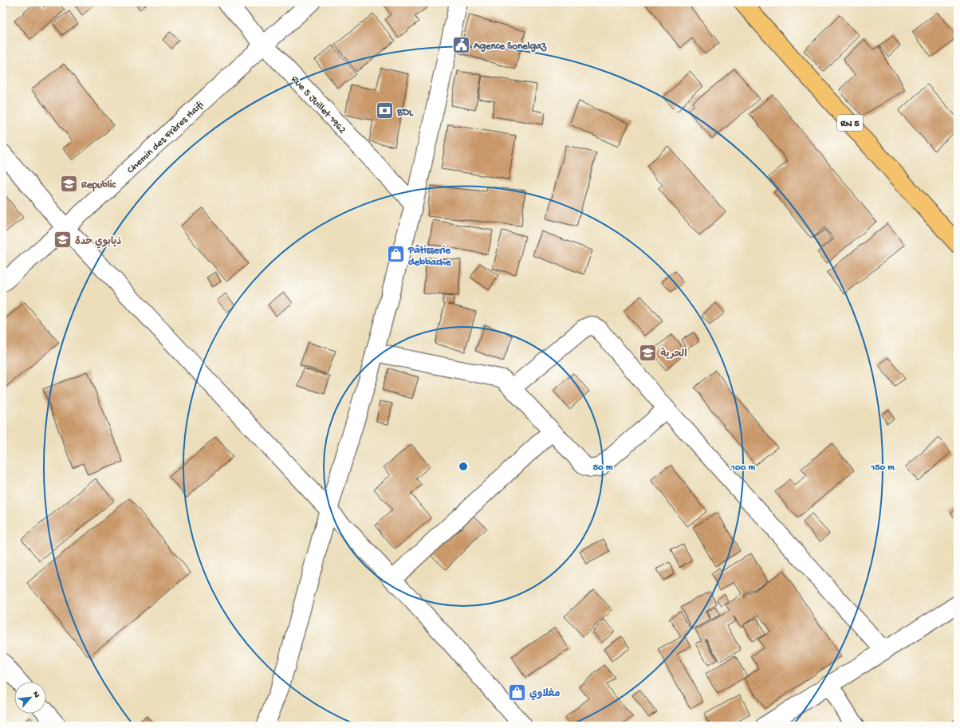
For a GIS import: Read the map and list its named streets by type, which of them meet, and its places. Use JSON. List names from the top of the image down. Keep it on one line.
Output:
{"streets":{"main road":["RN 5"],"street":["Rue 5 Juillet 1962","Chemin des Frères Haifi"]},"crossings":[["Rue 5 Juillet 1962","Chemin des Frères Haifi"]],"places":{"public building":["Agence Sonelgaz"],"bank":["BDL"],"school or university":["Republic","ذيابوي حدة","الحرية"],"shop":["Pâtisserie debbache","مغلاوي"]},"north":"top right","rings":["50 m","100 m","150 m"]}
